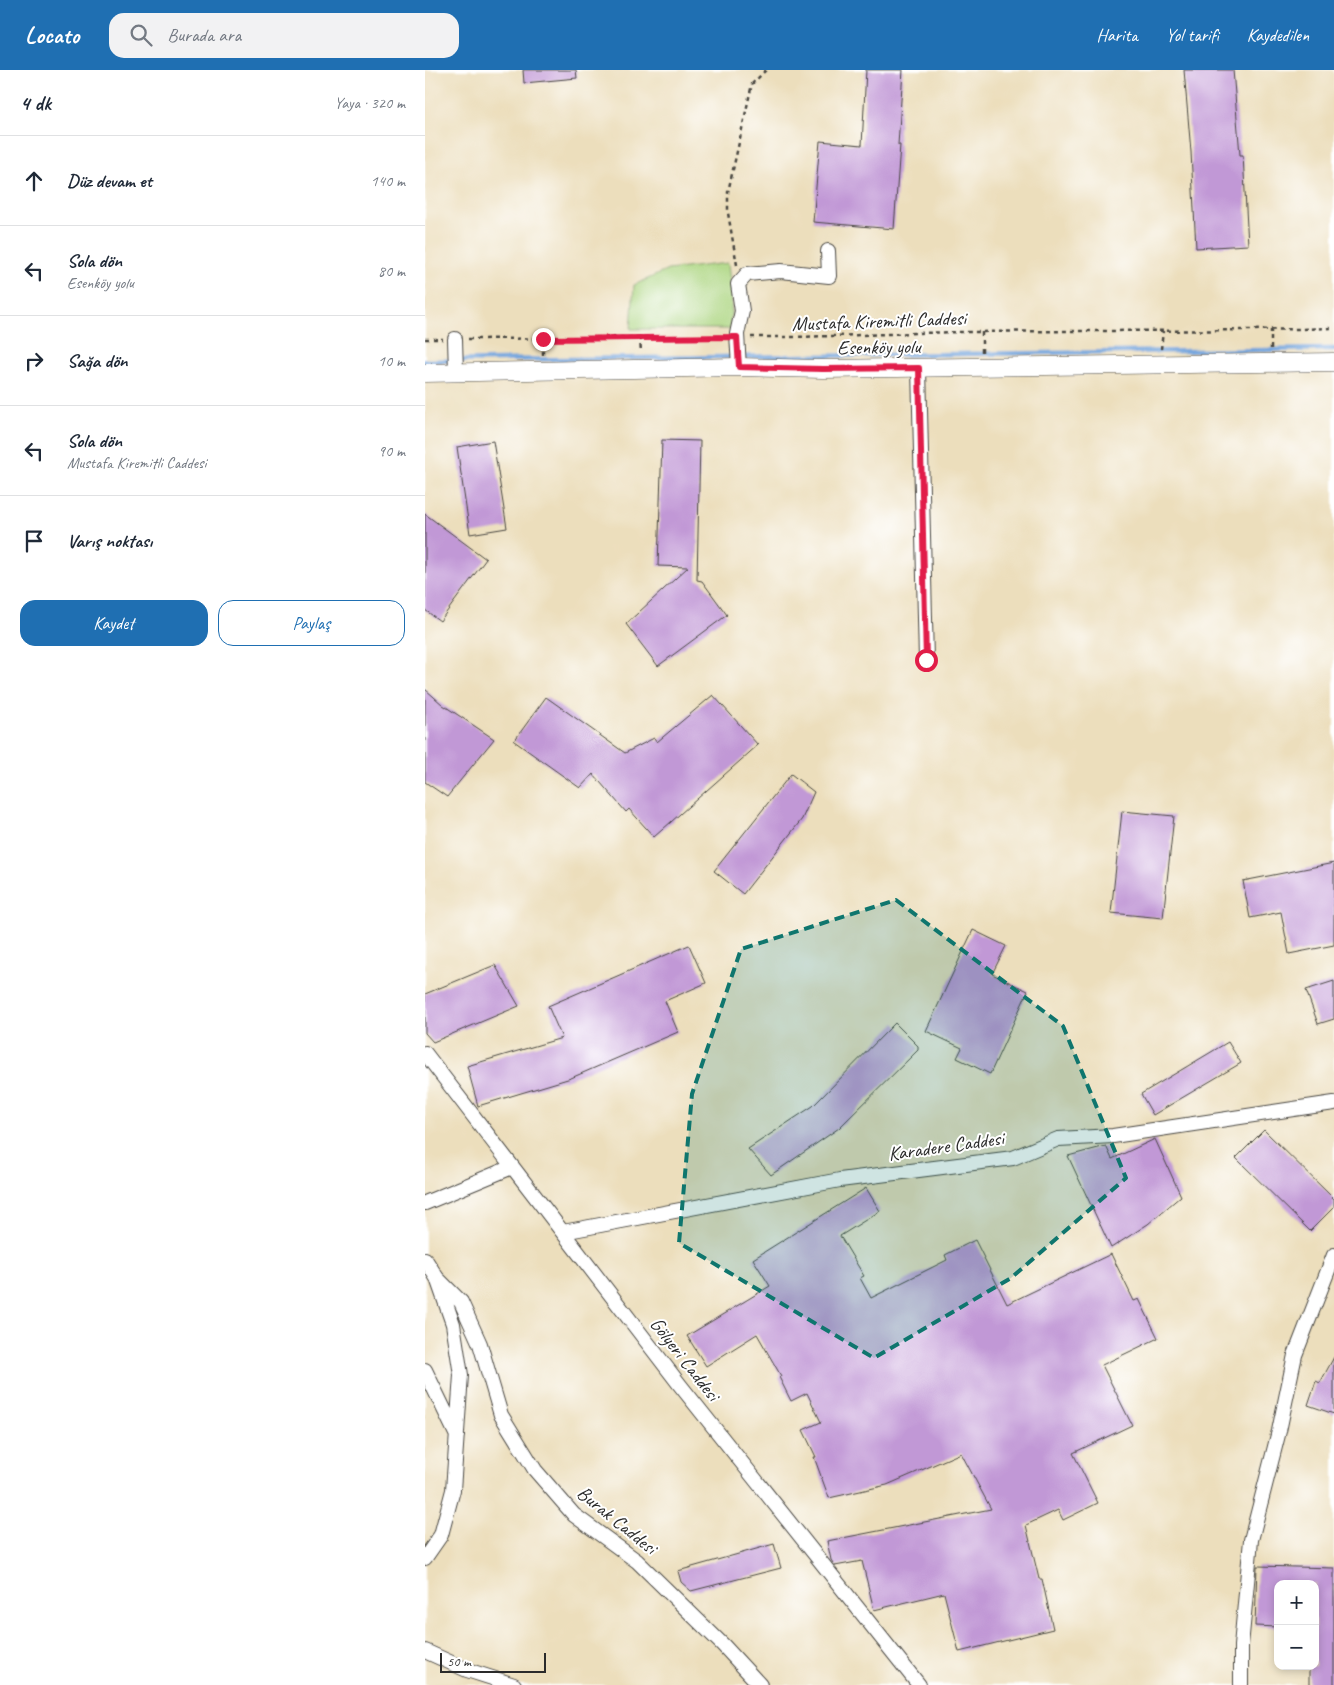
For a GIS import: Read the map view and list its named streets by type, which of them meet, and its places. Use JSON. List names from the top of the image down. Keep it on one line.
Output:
{"streets":{"street":["Esenköy yolu","Karadere Caddesi","Gölyeri Caddesi","Burak Caddesi"],"path":["Mustafa Kiremitli Caddesi"]},"crossings":[["Mustafa Kiremitli Caddesi","Esenköy yolu"],["Karadere Caddesi","Gölyeri Caddesi"]],"scale_bar":"50 m","page":{"header":"Locato","search":"Burada ara","nav":["Harita","Yol tarifi","Kaydedilen"],"heading":["4 dk","Yaya · 320 m"],"list":[["Düz devam et","140 m"],["Sola dön","Esenköy yolu","80 m"],["Sağa dön","10 m"],["Sola dön","Mustafa Kiremitli Caddesi","90 m"],"Varış noktası"],"buttons":["Kaydet","Paylaş"],"map_buttons":["+","−"],"scale":"50 m"}}
